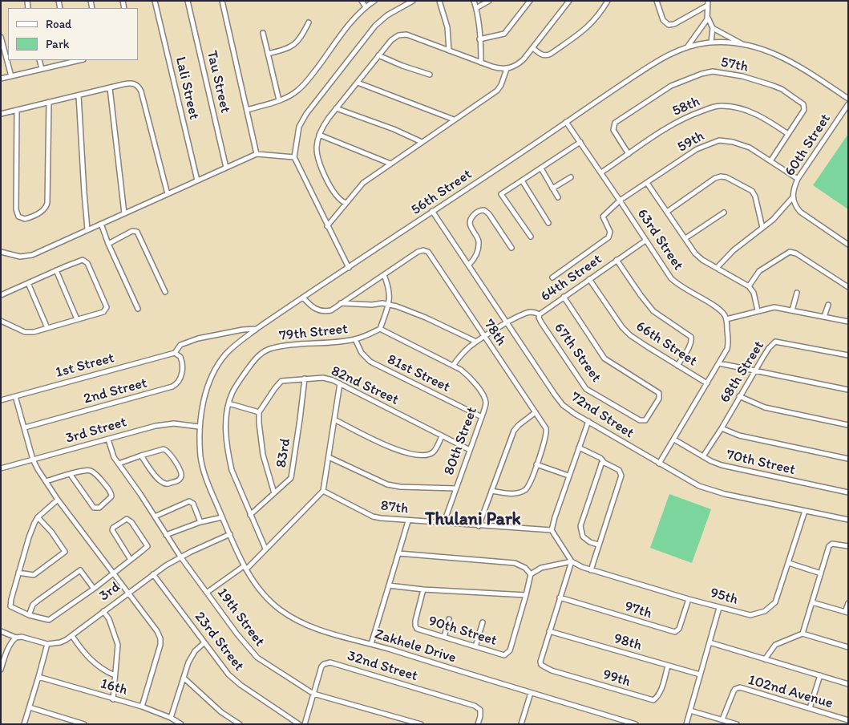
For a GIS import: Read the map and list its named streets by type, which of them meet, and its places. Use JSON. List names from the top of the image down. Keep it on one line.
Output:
{"streets":{"street":["57th","Tau Street","Lali Street","58th","59th","60th Street","56th Street","63rd Street","64th Street","79th Street","78th","66th Street","67th Street","1st Street","68th Street","81st Street","82nd Street","2nd Street","72nd Street","3rd Street","80th Street","83rd","70th Street","87th","3rd","95th","97th","19th Street","90th Street","23rd Street","98th","Zakhele Drive","32nd Street","99th","16th","102nd Avenue"]},"crossings":[["57th","58th"],["57th","59th"],["58th","63rd Street"],["59th","60th Street"],["59th","63rd Street"],["56th Street","63rd Street"],["56th Street","78th"],["56th Street","72nd Street"],["56th Street","3rd Street"],["56th Street","3rd"],["56th Street","Zakhele Drive"],["63rd Street","64th Street"],["64th Street","78th"],["64th Street","66th Street"],["64th Street","67th Street"],["64th Street","72nd Street"],["64th Street","80th Street"],["79th Street","81st Street"],["79th Street","80th Street"],["79th Street","83rd"],["1st Street","2nd Street"],["68th Street","70th Street"],["81st Street","80th Street"],["82nd Street","80th Street"],["82nd Street","83rd"],["72nd Street","95th"],["3rd Street","19th Street"],["80th Street","87th"],["3rd","19th Street"],["3rd","23rd Street"],["3rd","Zakhele Drive"],["95th","97th"],["19th Street","32nd Street"],["98th","99th"]],"districts":["Thulani Park"],"legend":["Road","Park"]}
